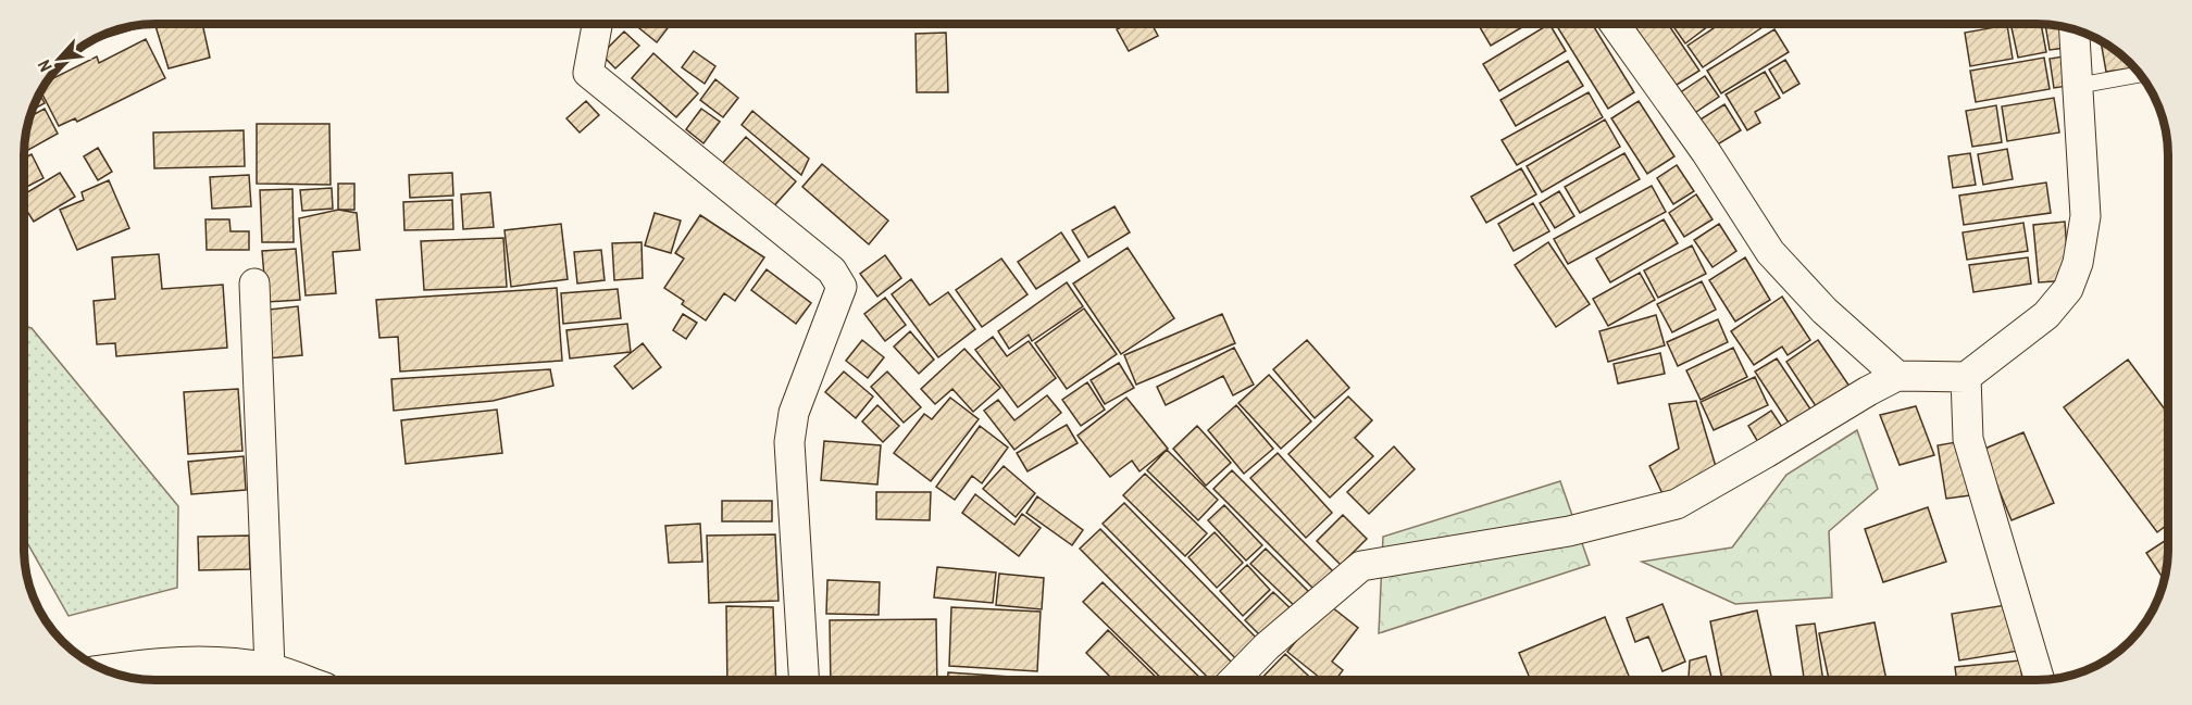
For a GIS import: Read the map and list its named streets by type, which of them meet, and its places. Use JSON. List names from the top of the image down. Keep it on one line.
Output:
{"north":"bottom left"}
